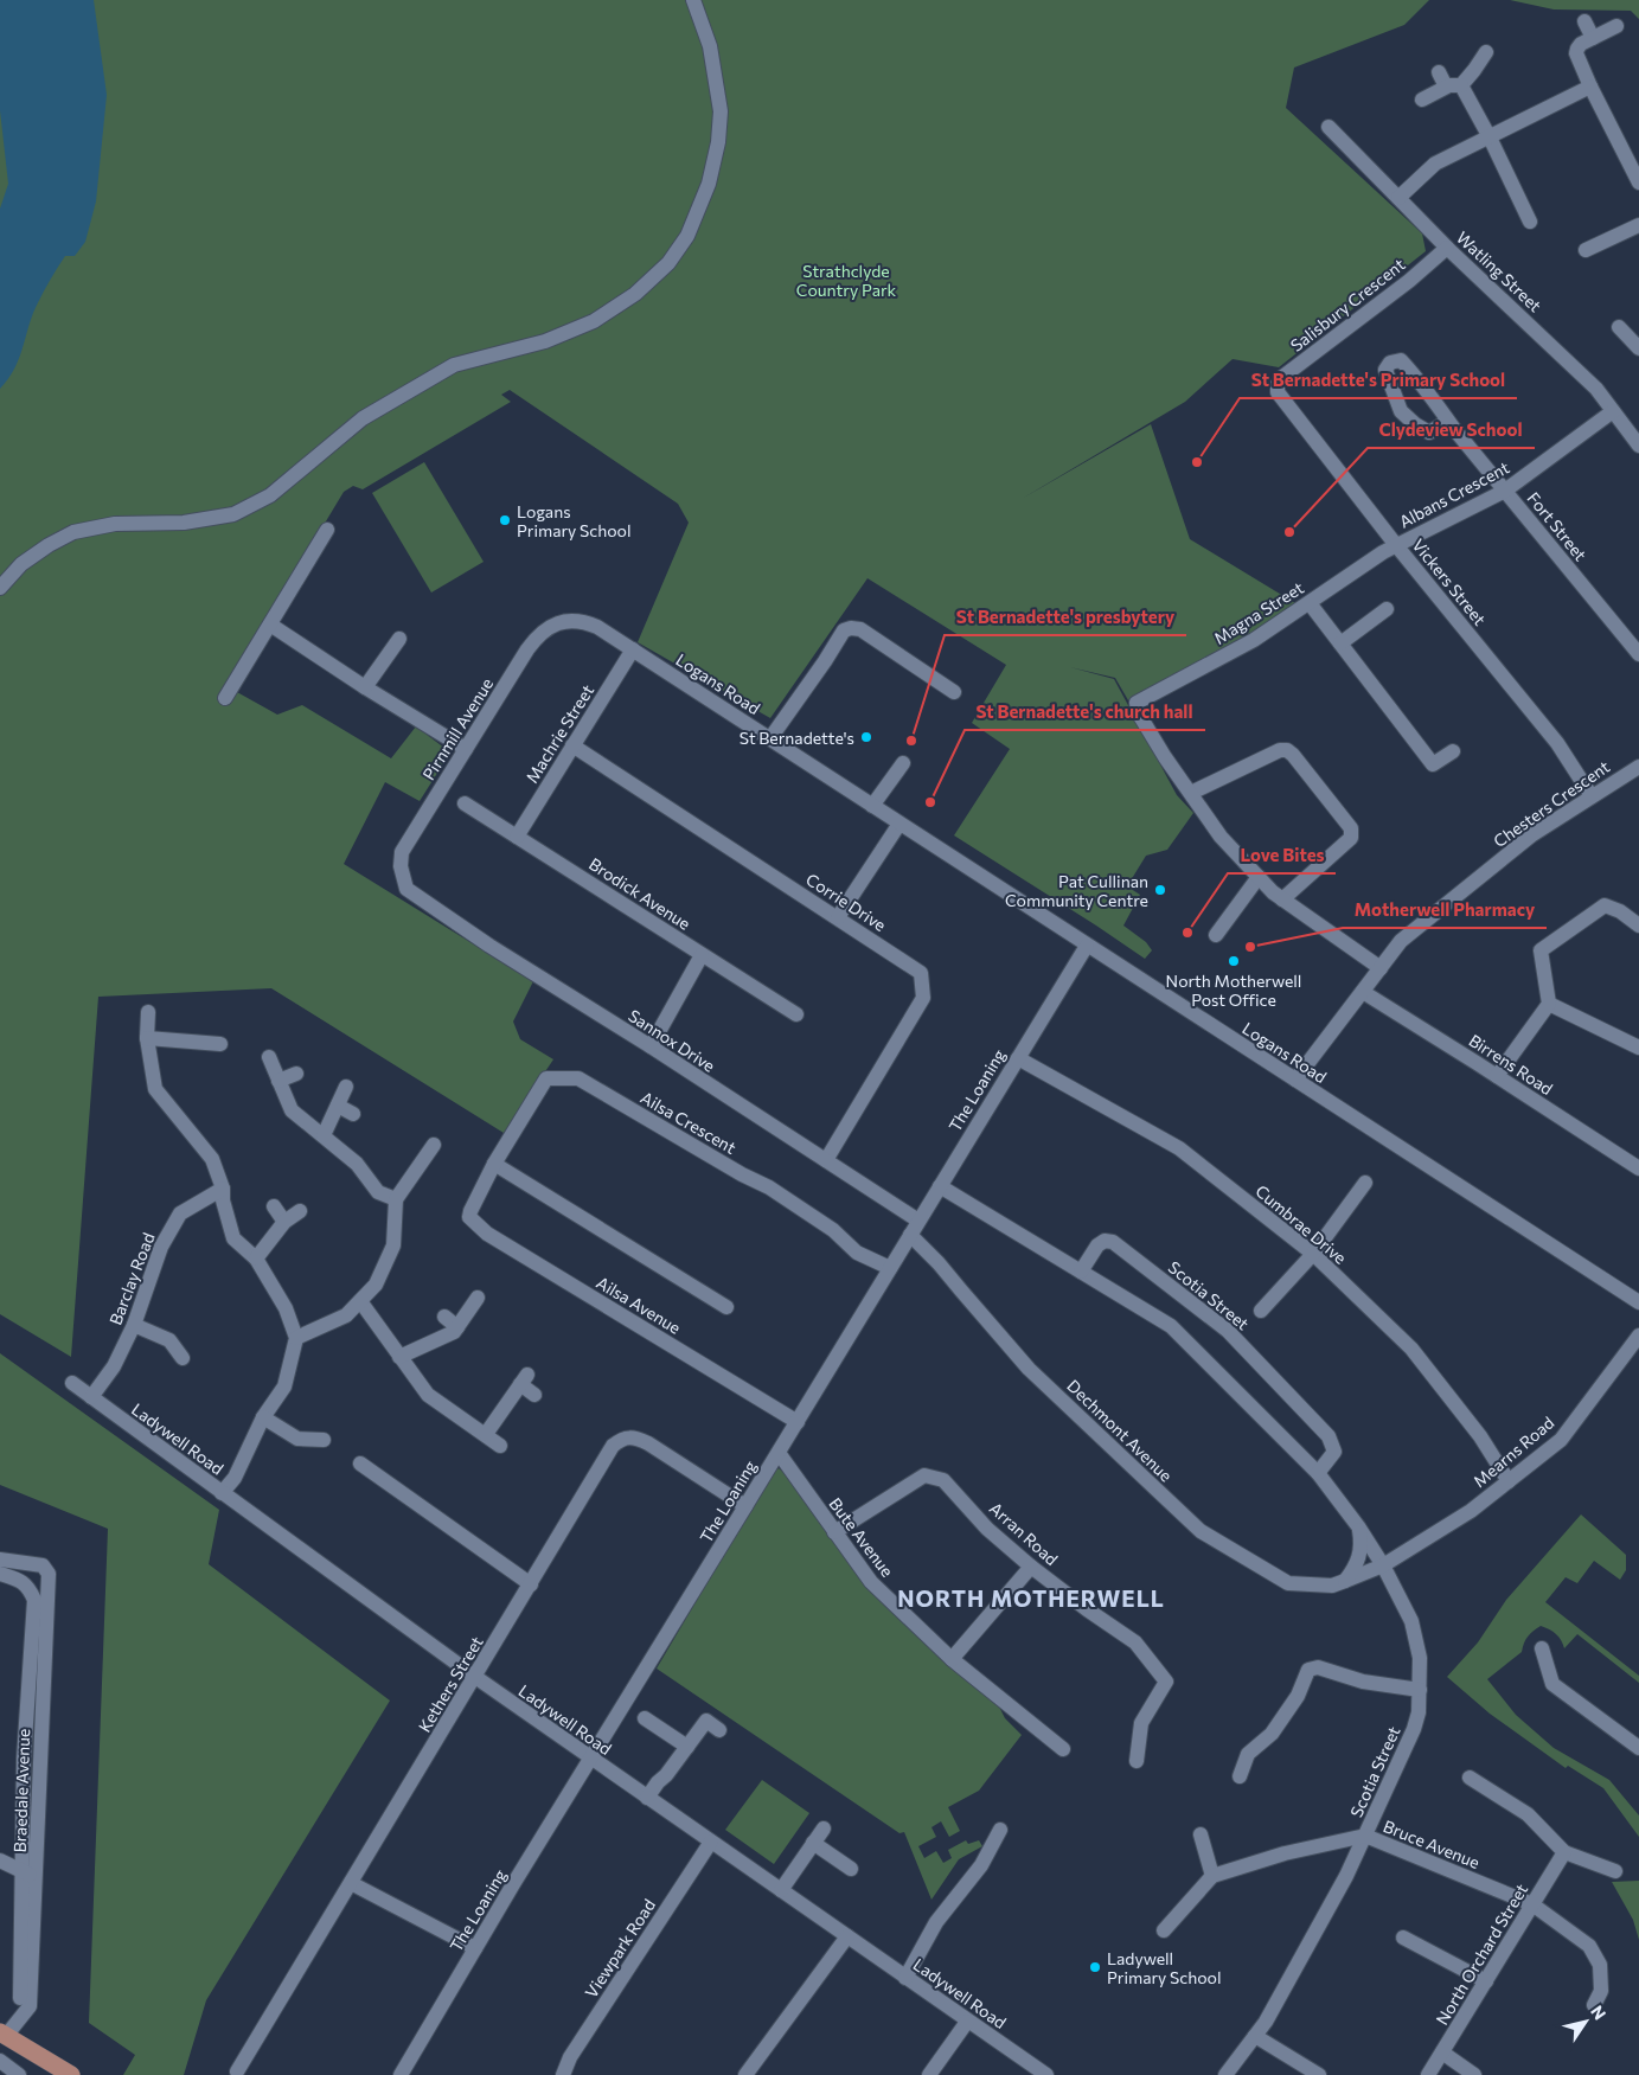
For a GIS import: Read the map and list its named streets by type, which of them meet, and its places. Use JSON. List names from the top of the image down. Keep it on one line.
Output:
{"streets":{"street":["Watling Street","Salisbury Crescent","Albans Crescent","Fort Street","Vickers Street","Magna Street","Logans Road","Pirnmill Avenue","Machrie Street","Chesters Crescent","Brodick Avenue","Corrie Drive","Sannox Drive","Birrens Road","The Loaning","Ailsa Crescent","Cumbrae Drive","Barclay Road","Scotia Street","Ailsa Avenue","Dechmont Avenue","Ladywell Road","Mearns Road","Arran Road","Bute Avenue","Kethers Street","Braedale Avenue","Bruce Avenue","Viewpark Road","North Orchard Street"]},"crossings":[["Watling Street","Salisbury Crescent"],["Watling Street","Albans Crescent"],["Salisbury Crescent","Vickers Street"],["Albans Crescent","Fort Street"],["Albans Crescent","Vickers Street"],["Albans Crescent","Magna Street"],["Vickers Street","Magna Street"],["Vickers Street","Chesters Crescent"],["Logans Road","Pirnmill Avenue"],["Logans Road","Machrie Street"],["Logans Road","Chesters Crescent"],["Logans Road","The Loaning"],["Pirnmill Avenue","Sannox Drive"],["Machrie Street","Brodick Avenue"],["Machrie Street","Corrie Drive"],["Chesters Crescent","Birrens Road"],["Corrie Drive","Sannox Drive"],["Sannox Drive","The Loaning"],["The Loaning","Ailsa Crescent"],["The Loaning","Cumbrae Drive"],["The Loaning","Scotia Street"],["The Loaning","Ailsa Avenue"],["The Loaning","Dechmont Avenue"],["The Loaning","Ladywell Road"],["The Loaning","Bute Avenue"],["The Loaning","Kethers Street"],["Ailsa Crescent","Ailsa Avenue"],["Cumbrae Drive","Mearns Road"],["Barclay Road","Ladywell Road"],["Scotia Street","Dechmont Avenue"],["Scotia Street","Mearns Road"],["Scotia Street","Bruce Avenue"],["Dechmont Avenue","Mearns Road"],["Ladywell Road","Kethers Street"],["Ladywell Road","Viewpark Road"],["Arran Road","Bute Avenue"],["Bruce Avenue","North Orchard Street"]],"districts":["NORTH MOTHERWELL"],"parks":["Strathclyde Country Park"],"places":["St Bernadette's Primary School","Logans Primary School","Clydeview School","St Bernadette's","St Bernadette's presbytery","St Bernadette's church hall","Pat Cullinan Community Centre","Love Bites","Motherwell Pharmacy","North Motherwell Post Office","Ladywell Primary School"],"north":"top right"}
